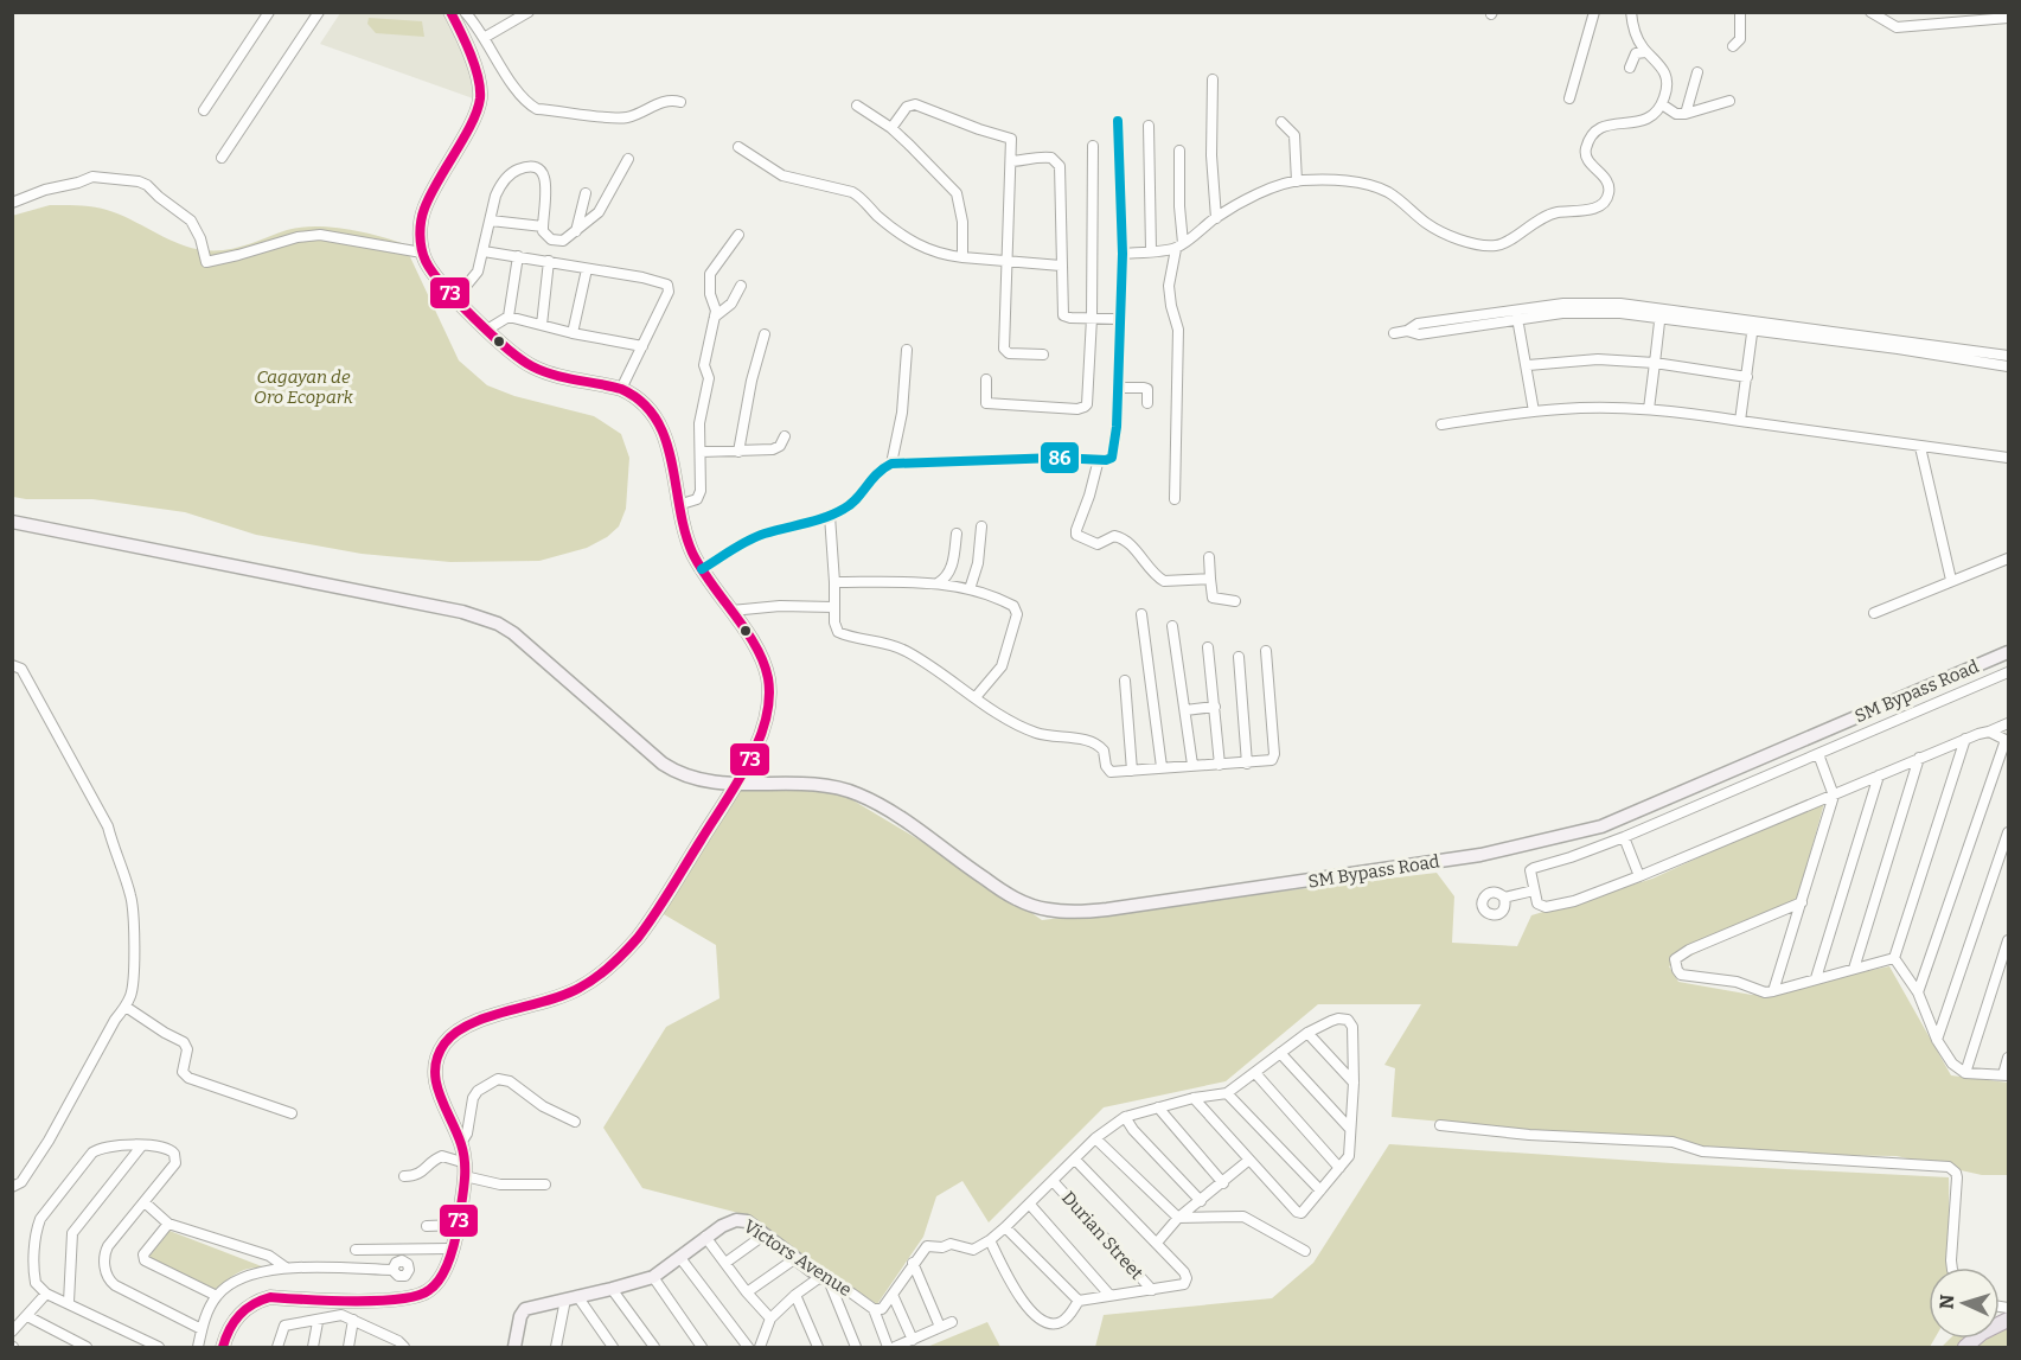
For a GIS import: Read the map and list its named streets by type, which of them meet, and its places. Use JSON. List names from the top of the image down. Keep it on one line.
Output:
{"streets":{"street":["SM Bypass Road","Durian Street","Victors Avenue"]},"parks":["Cagayan de Oro Ecopark"],"lines":["transit line 73","transit line 86"],"north":"left"}
